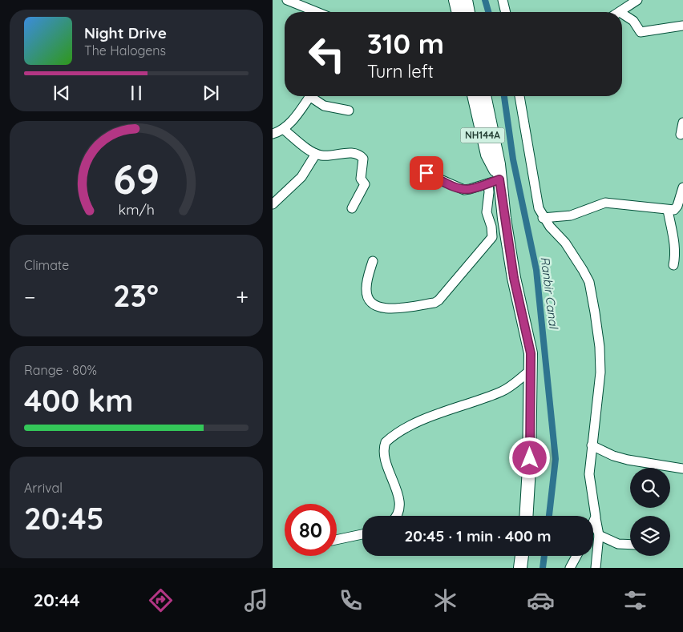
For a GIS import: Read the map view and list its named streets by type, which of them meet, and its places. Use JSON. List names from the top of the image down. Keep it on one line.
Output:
{"streets":{"highway":["NH144A"]},"water":["Ranbir Canal"],"page":{"turn":["310 m","Turn left"],"song":["Night Drive","The Halogens"],"tile":["Climate",["Range · 80%","400 km"],["Arrival","20:45"]],"heat":["−","23°","+"],"limit":"80","trip":"20:45 · 1 min · 400 m","tabs":"20:44","gauge":["69","km/h"]}}
